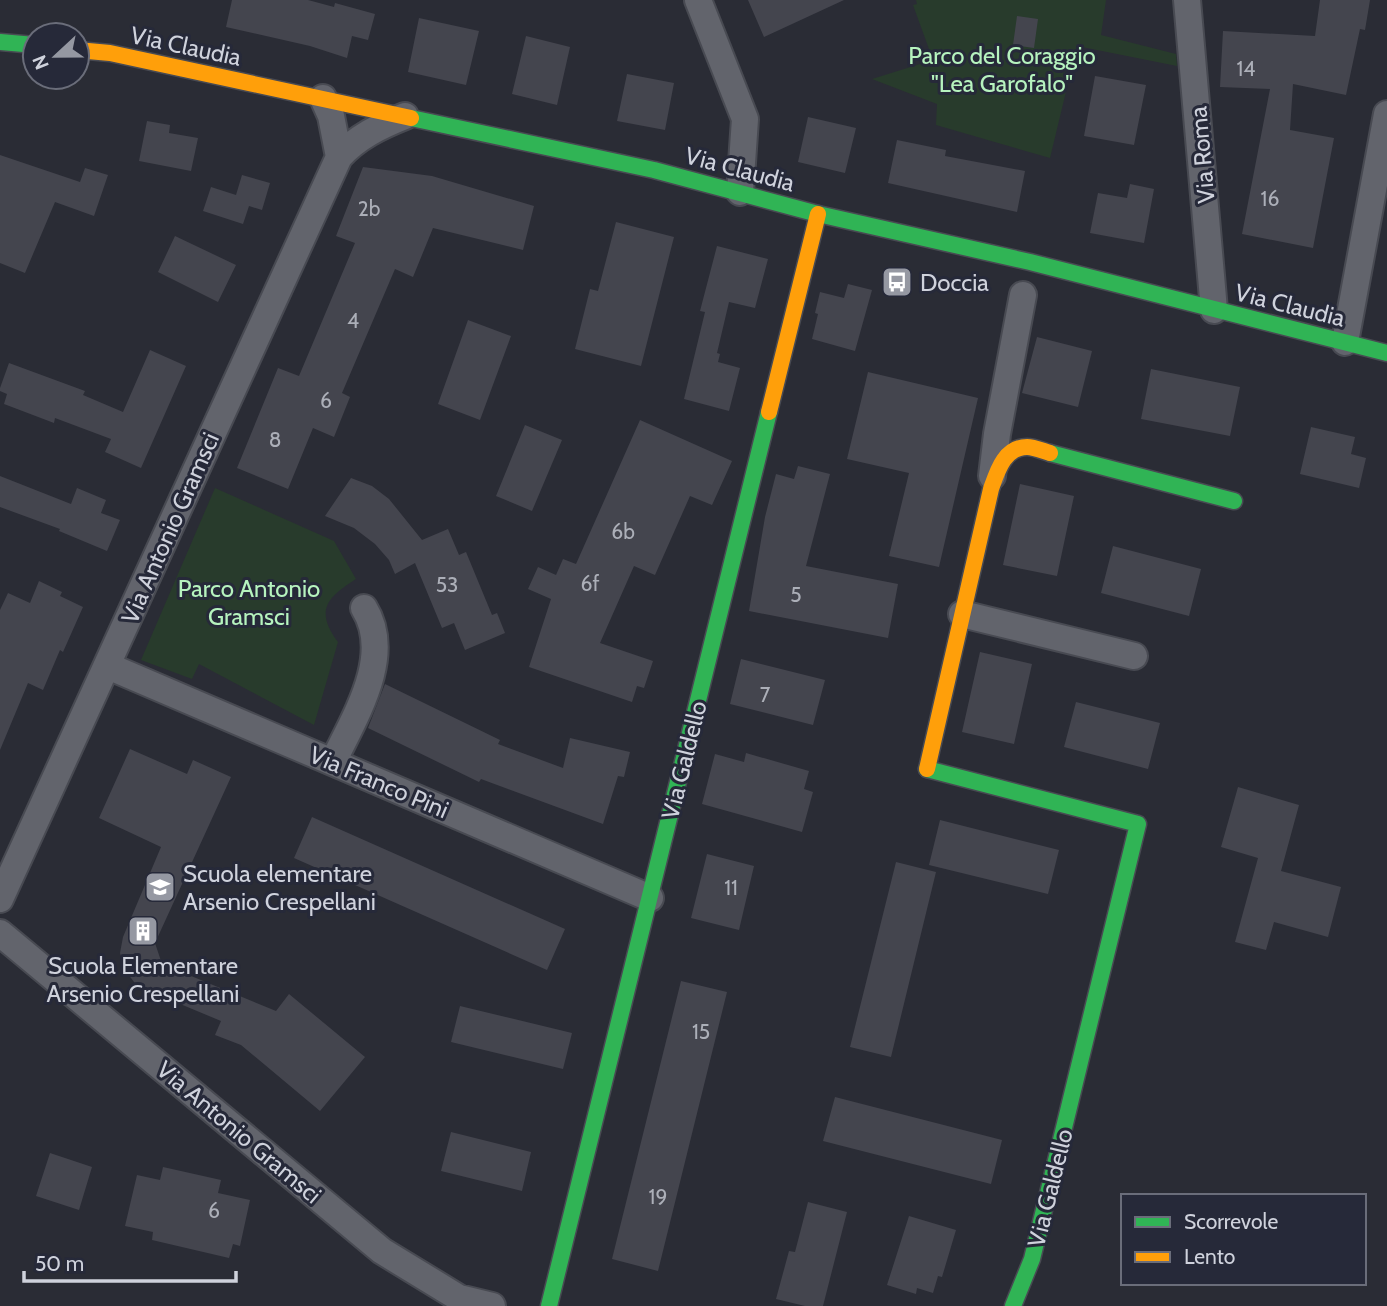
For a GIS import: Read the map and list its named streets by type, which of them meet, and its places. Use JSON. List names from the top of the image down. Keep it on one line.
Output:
{"streets":{"street":["Via Claudia","Via Roma","Via Antonio Gramsci","Via Galdello","Via Franco Pini"]},"crossings":[["Via Claudia","Via Roma"],["Via Claudia","Via Galdello"],["Via Antonio Gramsci","Via Franco Pini"],["Via Galdello","Via Franco Pini"]],"parks":["Parco del Coraggio \"Lea Garofalo\"","Parco Antonio Gramsci"],"places":{"bus stop":["Doccia"],"school or university":["Scuola elementare Arsenio Crespellani"],"building":["Scuola Elementare Arsenio Crespellani"]},"house_numbers":["14","16","2b","4","6","8","6b","6f","53","5","7","11","15","19","6"],"legend":["Scorrevole","Lento"],"scale_bar":"50 m","north":"left"}
